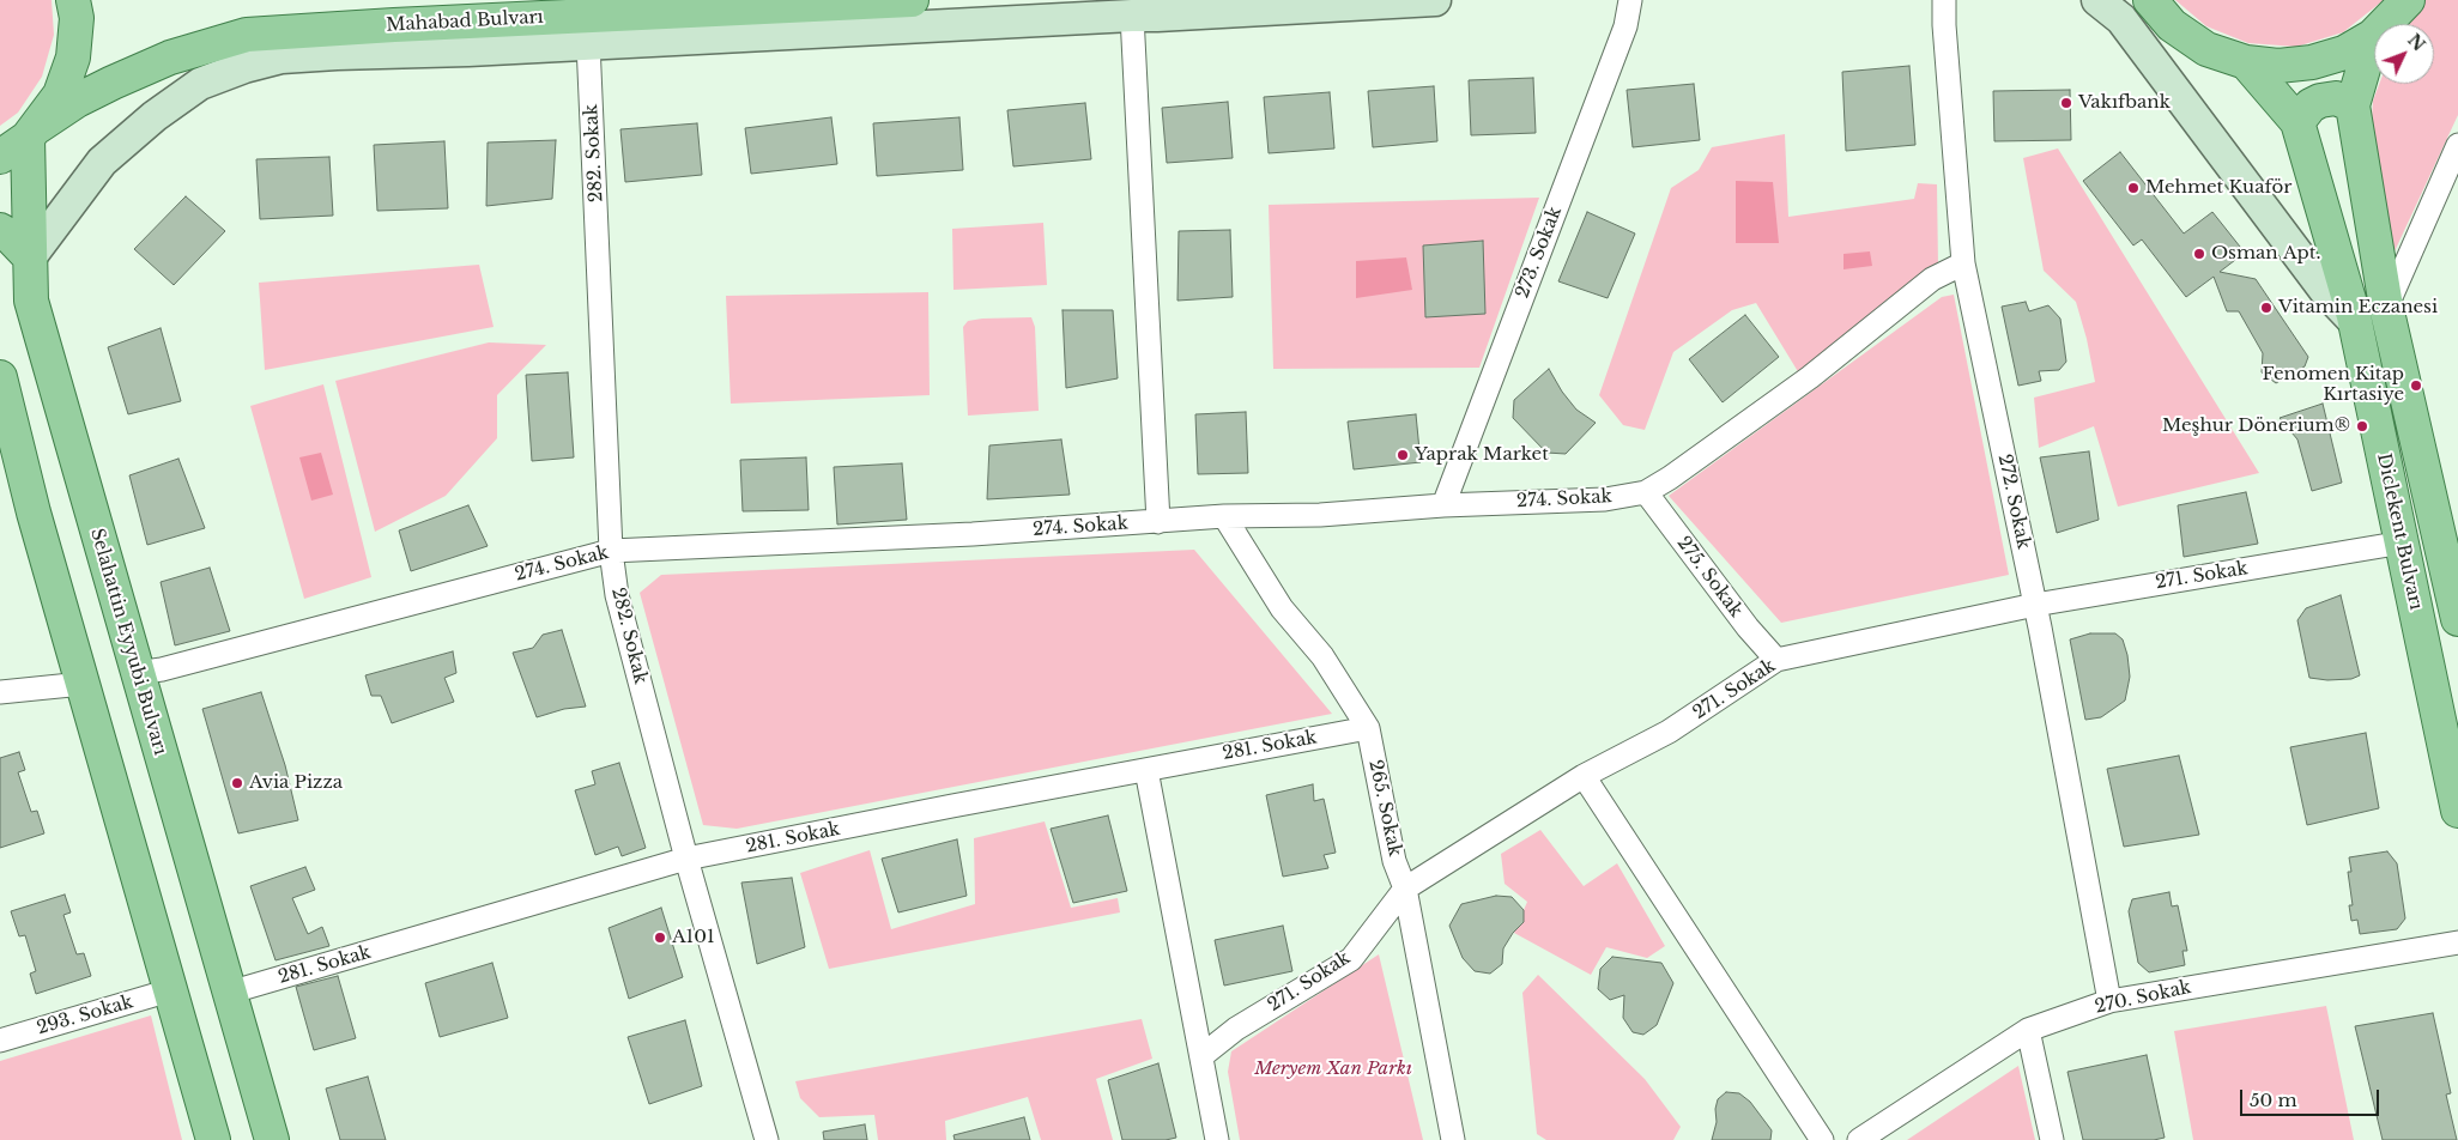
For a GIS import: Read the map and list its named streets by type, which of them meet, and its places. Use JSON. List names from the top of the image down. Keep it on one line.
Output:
{"streets":{"main road":["Mahabad Bulvarı","Diclekent Bulvarı","Selahattin Eyyubi Bulvarı"],"street":["282. Sokak","273. Sokak","274. Sokak","272. Sokak","271. Sokak","275. Sokak","281. Sokak","265. Sokak","270. Sokak","293. Sokak"]},"crossings":[["Mahabad Bulvarı","Selahattin Eyyubi Bulvarı"],["282. Sokak","274. Sokak"],["282. Sokak","281. Sokak"],["273. Sokak","274. Sokak"],["274. Sokak","272. Sokak"],["274. Sokak","275. Sokak"],["274. Sokak","Selahattin Eyyubi Bulvarı"],["274. Sokak","265. Sokak"],["272. Sokak","271. Sokak"],["272. Sokak","270. Sokak"],["Diclekent Bulvarı","271. Sokak"],["271. Sokak","275. Sokak"],["271. Sokak","265. Sokak"],["Selahattin Eyyubi Bulvarı","281. Sokak"],["281. Sokak","265. Sokak"]],"parks":["Meryem Xan Parkı"],"places":["Vakıfbank","Mehmet Kuaför","Osman Apt.","Vitamin Eczanesi","Fenomen Kitap Kırtasiye","Meşhur Dönerium®","Yaprak Market","Avia Pizza","A101"],"scale_bar":"50 m","north":"top right"}
